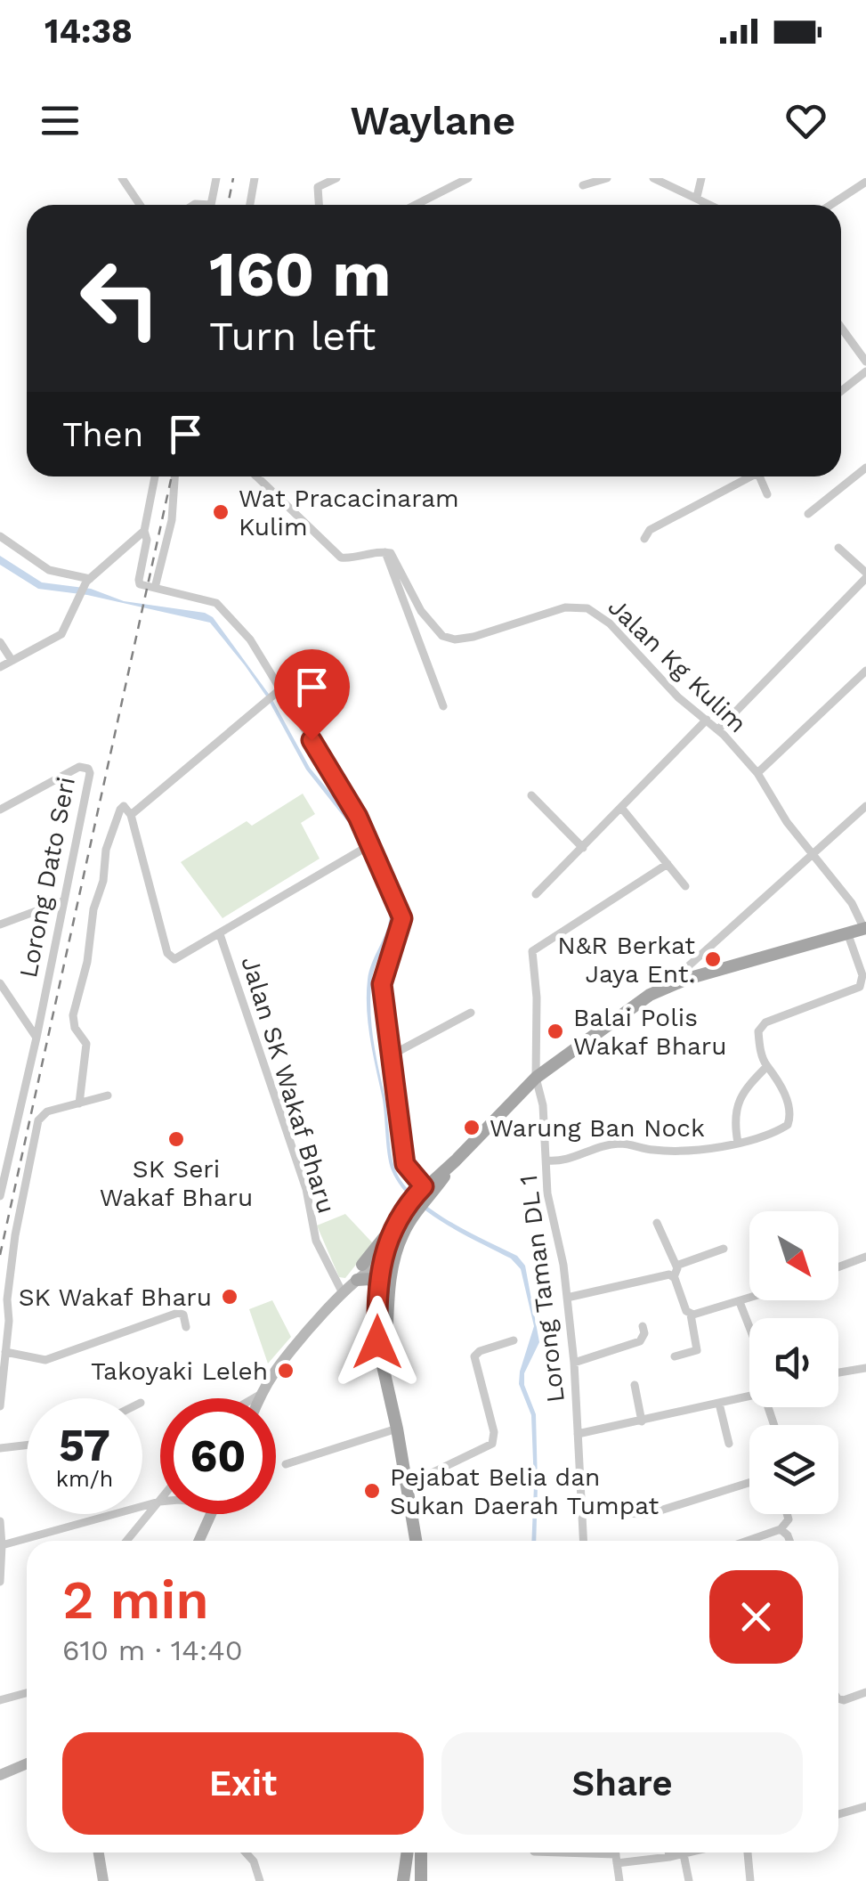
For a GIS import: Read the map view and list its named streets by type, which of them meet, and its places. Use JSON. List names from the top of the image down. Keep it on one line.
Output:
{"streets":{"street":["Jalan Kg Kulim","Lorong Dato Seri","Jalan SK Wakaf Bharu","Lorong Taman DL 1"]},"places":["Wat Pracacinaram Kulim","N&R Berkat Jaya Ent.","Balai Polis Wakaf Bharu","Warung Ban Nock","SK Seri Wakaf Bharu","SK Wakaf Bharu","Takoyaki Leleh","Pejabat Belia dan Sukan Daerah Tumpat"],"north":"bottom right","page":{"status":"14:38","header":"Waylane","turn":["160 m","Turn left"],"then":"Then","speed":"57 km/h","limit":"60","heading":["2 min","610 m · 14:40"],"buttons":["Exit","Share"]}}
